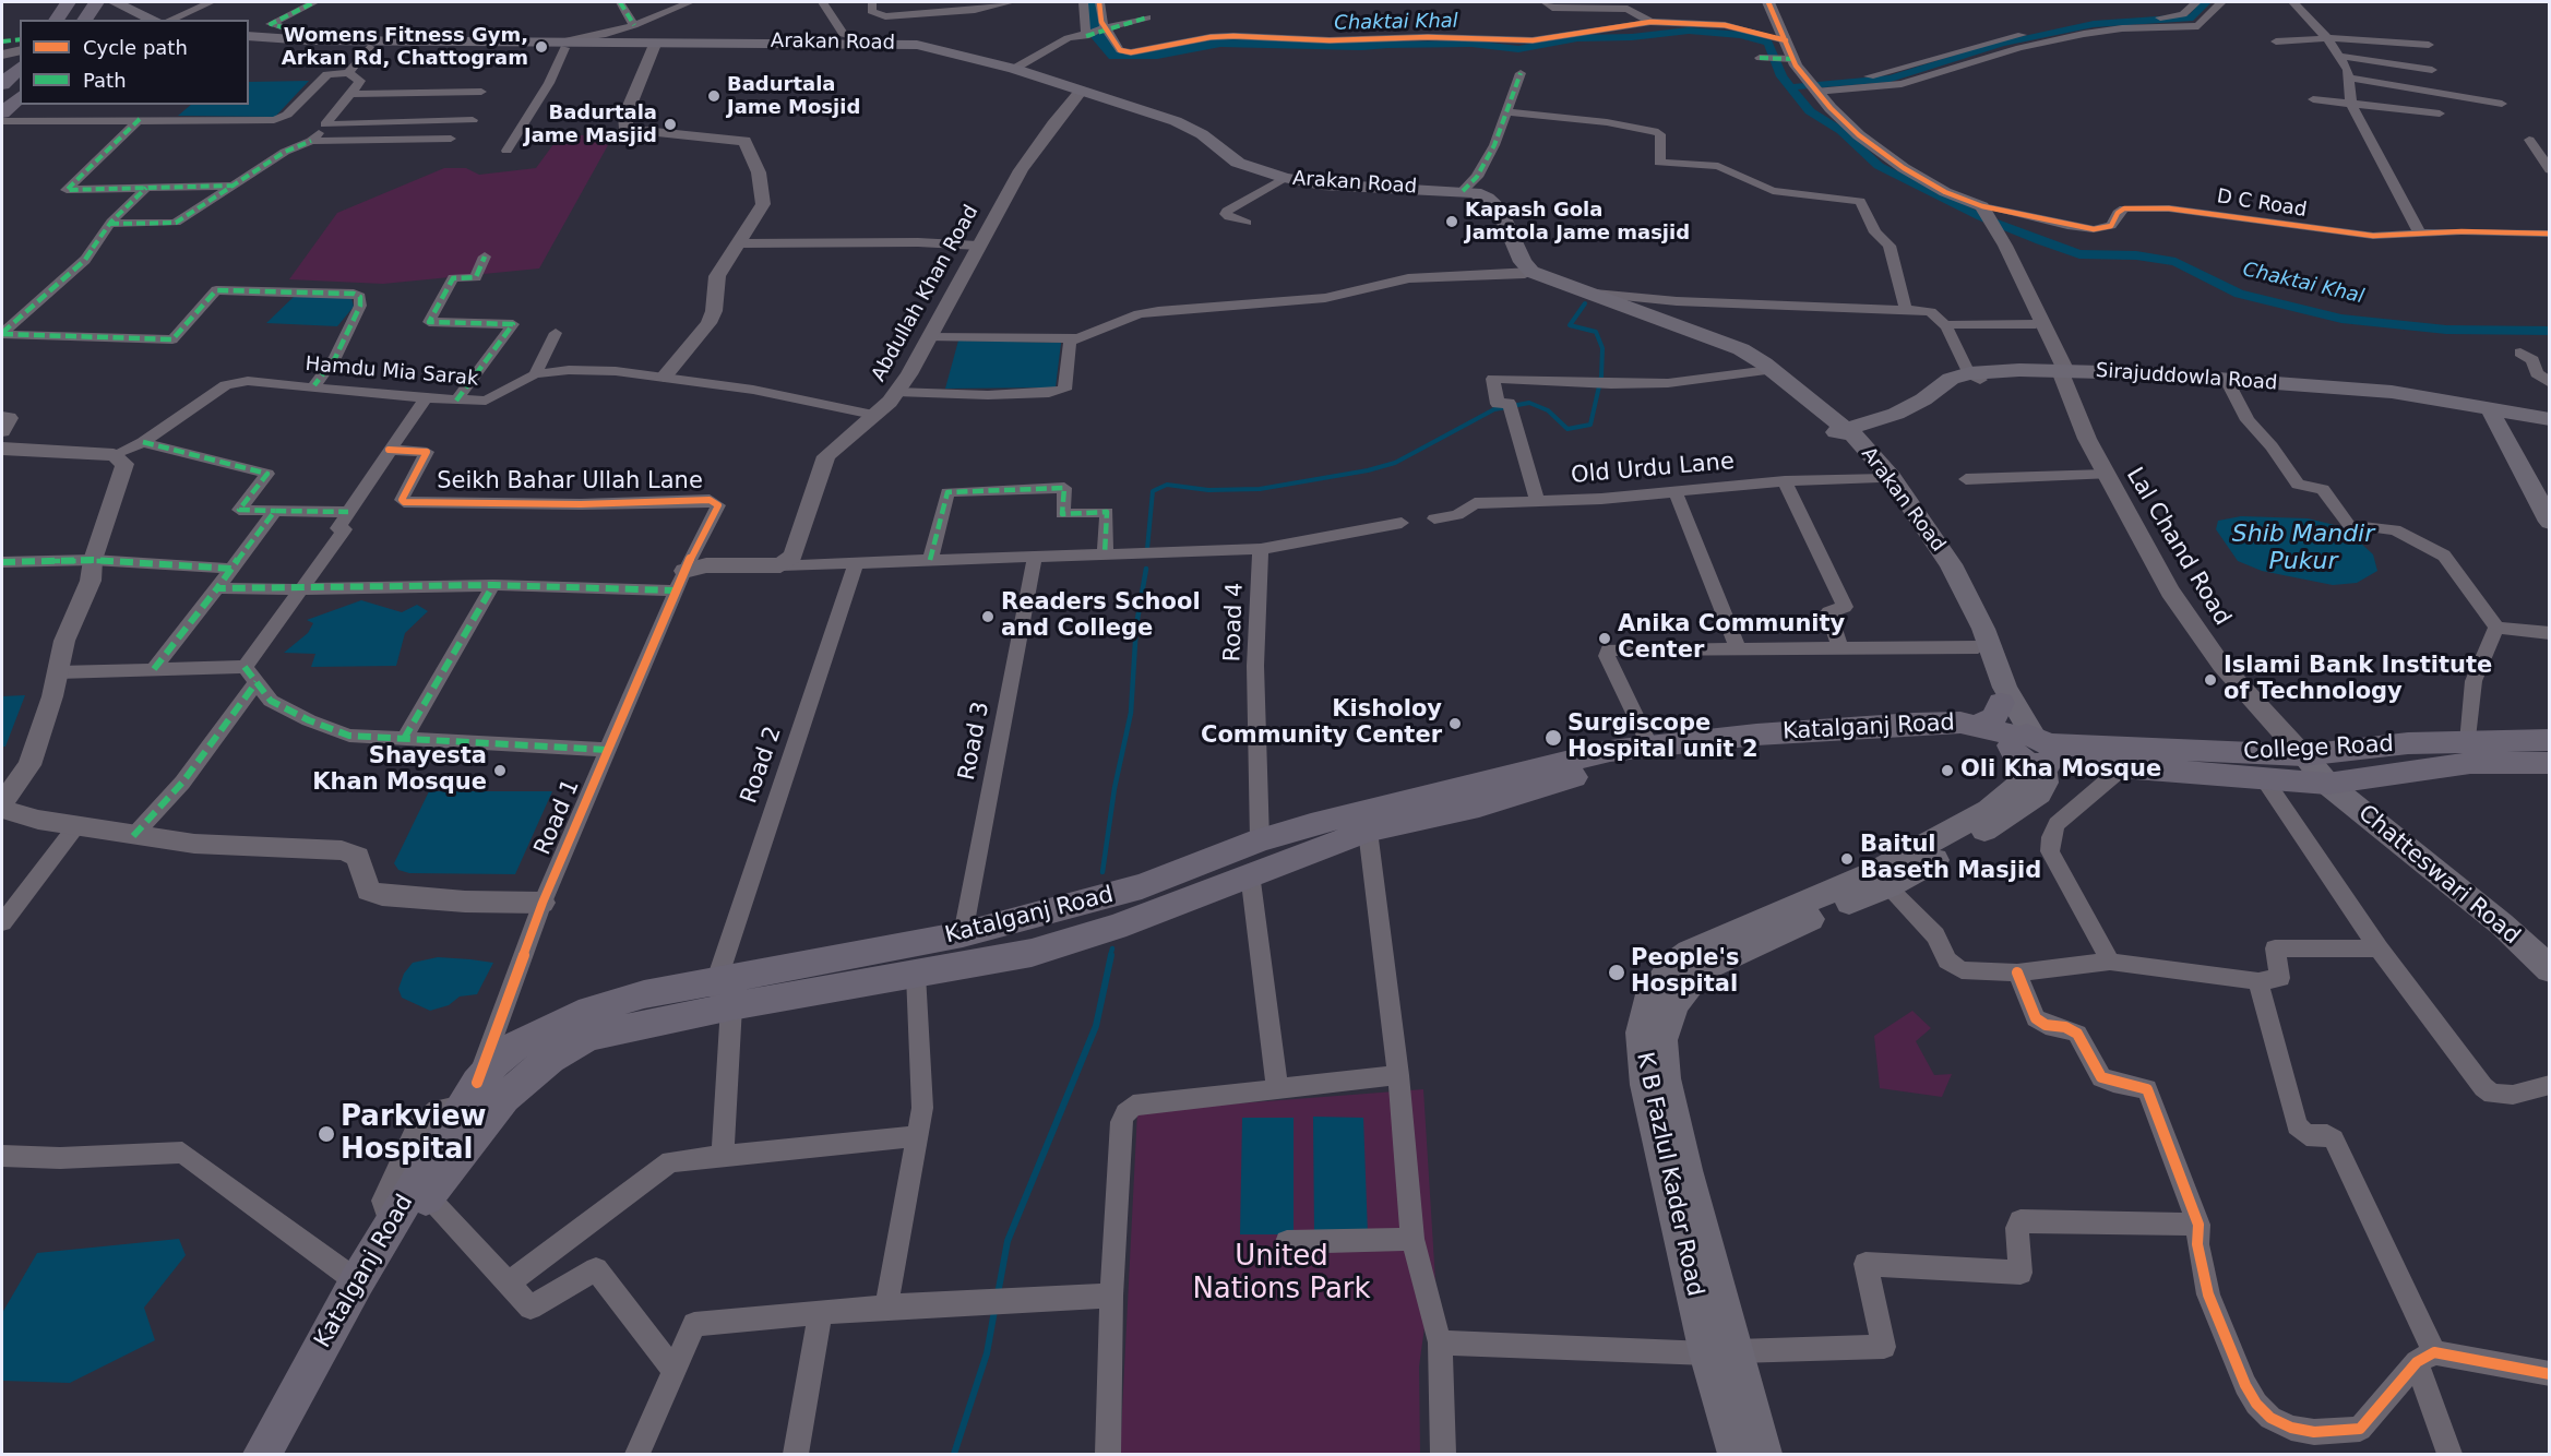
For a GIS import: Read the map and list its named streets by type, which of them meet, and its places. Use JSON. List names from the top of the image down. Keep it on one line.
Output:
{"streets":{"main road":["Arakan Road","Sirajuddowla Road","Katalganj Road","College Road","Chatteswari Road","K B Fazlul Kader Road"],"street":["D C Road","Abdullah Khan Road","Hamdu Mia Sarak","Old Urdu Lane","Seikh Bahar Ullah Lane","Lal Chand Road","Road 4","Road 3","Road 2","Road 1"]},"crossings":[["Arakan Road","Abdullah Khan Road"],["Arakan Road","Sirajuddowla Road"],["Arakan Road","Old Urdu Lane"],["Arakan Road","Katalganj Road"],["Arakan Road","College Road"],["Arakan Road","K B Fazlul Kader Road"],["Abdullah Khan Road","Hamdu Mia Sarak"],["Sirajuddowla Road","Lal Chand Road"],["Seikh Bahar Ullah Lane","Road 1"],["Lal Chand Road","College Road"],["Lal Chand Road","Chatteswari Road"],["Road 4","Katalganj Road"],["Katalganj Road","Road 3"],["Katalganj Road","College Road"],["Katalganj Road","Road 2"],["Katalganj Road","Road 1"],["Katalganj Road","K B Fazlul Kader Road"],["College Road","Chatteswari Road"],["College Road","K B Fazlul Kader Road"]],"water":["Chaktai Khal","Shib Mandir Pukur"],"parks":["United Nations Park"],"places":["Womens Fitness Gym, Arkan Rd, Chattogram","Badurtala Jame Mosjid","Badurtala Jame Masjid","Kapash Gola Jamtola Jame masjid","Readers School and College","Anika Community Center","Islami Bank Institute of Technology","Kisholoy Community Center","Surgiscope Hospital unit 2","Shayesta Khan Mosque","Oli Kha Mosque","Baitul Baseth Masjid","People's Hospital","Parkview Hospital"],"legend":["Cycle path","Path"]}
